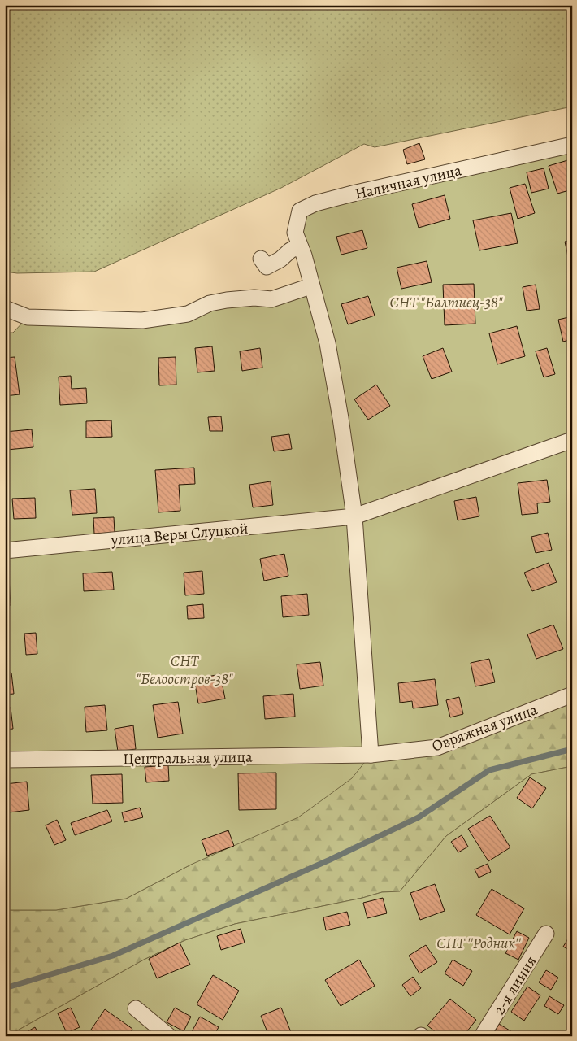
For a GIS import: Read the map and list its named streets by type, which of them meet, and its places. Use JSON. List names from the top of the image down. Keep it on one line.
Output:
{"streets":{"street":["Наличная улица","улица Веры Слуцкой","Овряжная улица","Центральная улица","2-я линия"]},"crossings":[["Наличная улица","улица Веры Слуцкой"],["Наличная улица","Овряжная улица"],["Наличная улица","Центральная улица"],["Овряжная улица","Центральная улица"]],"parks":["СНТ \"Балтиец-38\"","СНТ \"Белоостров-38\"","СНТ ''Родник''"]}
